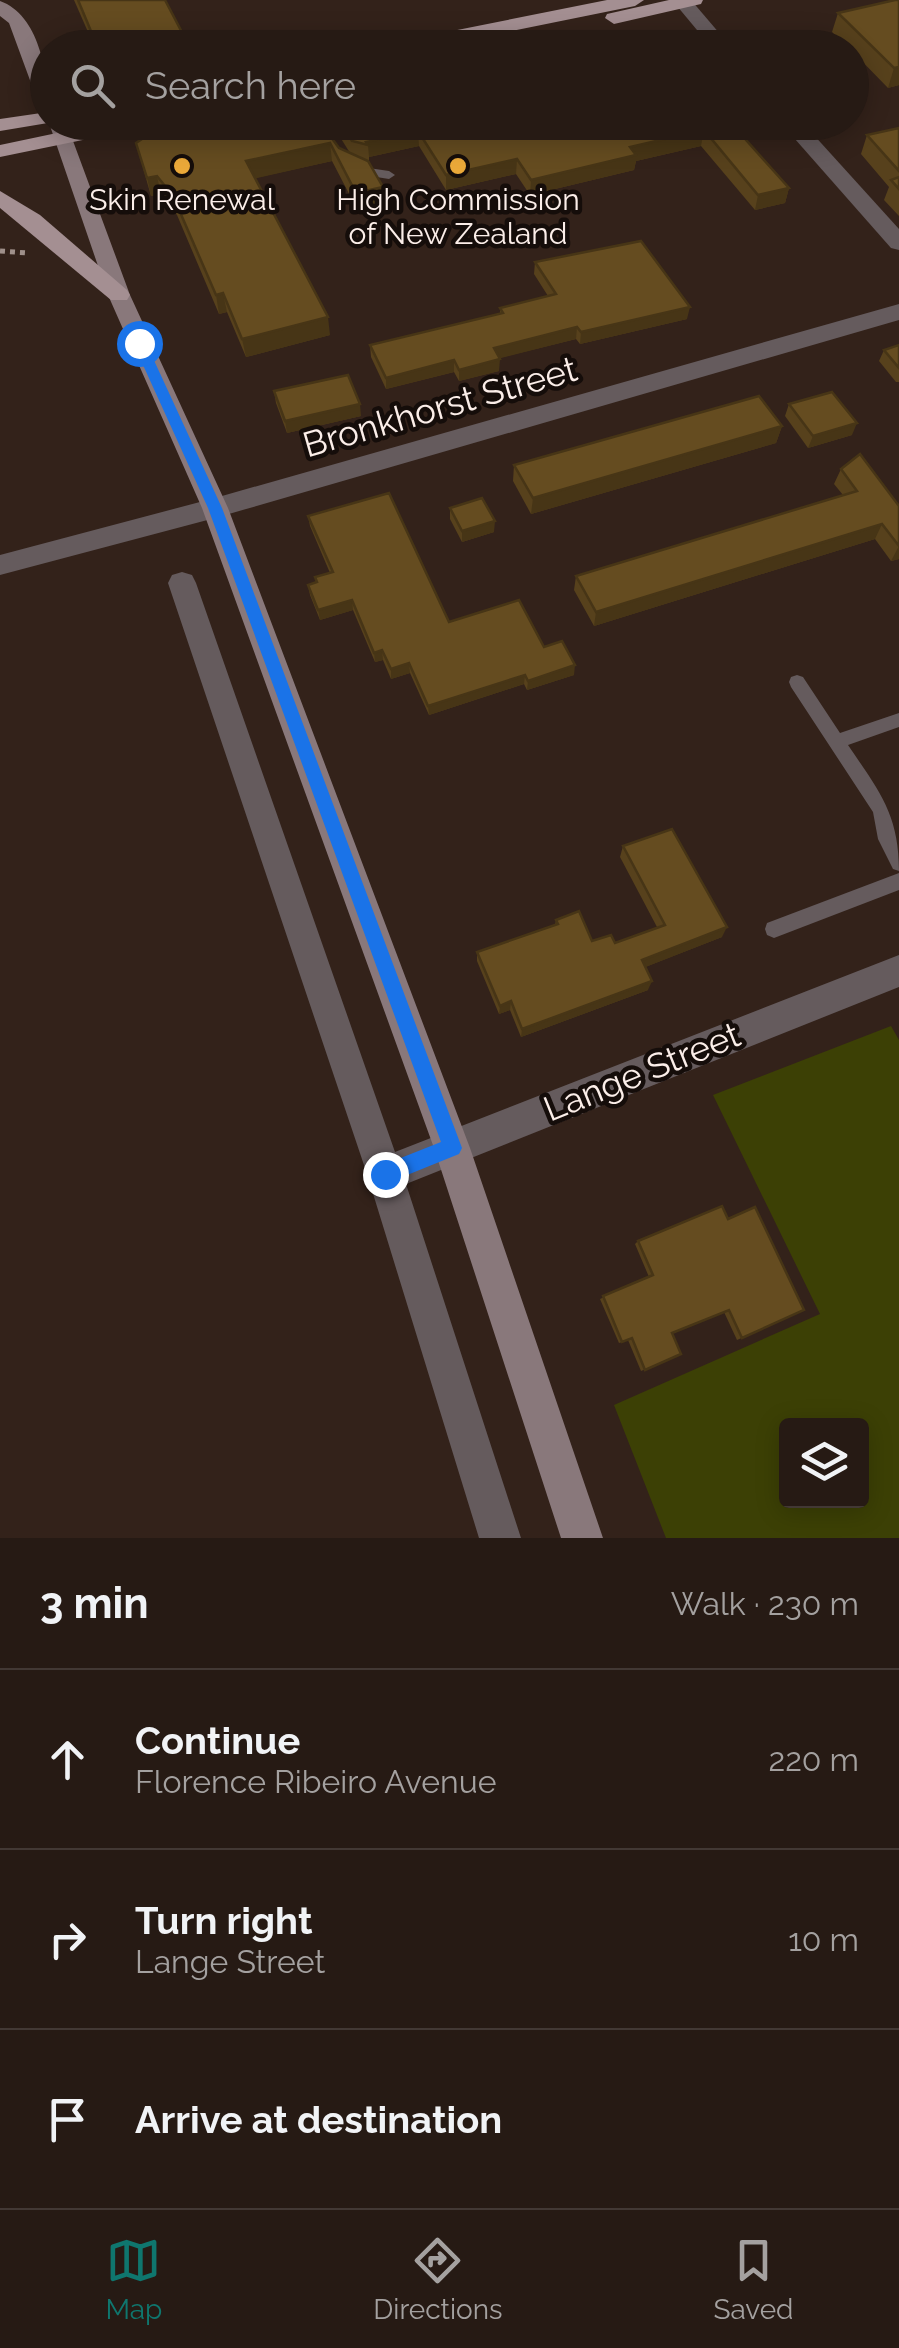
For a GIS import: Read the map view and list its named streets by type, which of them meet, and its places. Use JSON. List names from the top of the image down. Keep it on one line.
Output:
{"streets":{"street":["Bronkhorst Street","Lange Street"]},"places":["Skin Renewal","High Commission of New Zealand"],"page":{"search":"Search here","heading":["3 min","Walk · 230 m"],"list":[["Continue","Florence Ribeiro Avenue","220 m"],["Turn right","Lange Street","10 m"],"Arrive at destination"],"nav":["Map","Directions","Saved"]}}
